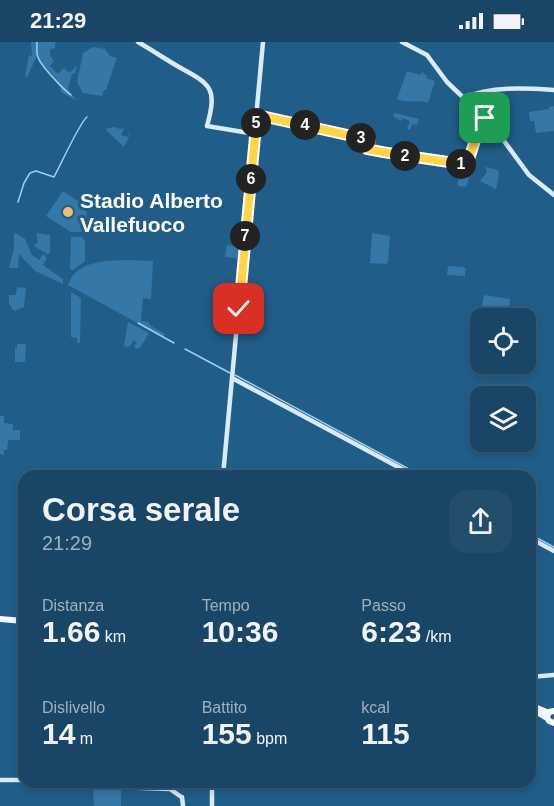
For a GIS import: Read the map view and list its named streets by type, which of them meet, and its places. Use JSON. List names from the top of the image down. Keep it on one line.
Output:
{"places":["Stadio Alberto Vallefuoco"],"page":{"status":"21:29","pins":["5","4","3","2","1","6","7"],"heading":["Corsa serale","21:29"],"stats":[["Distanza","1.66 km"],["Tempo","10:36"],["Passo","6:23 /km"],["Dislivello","14 m"],["Battito","155 bpm"],["kcal","115"]]}}
